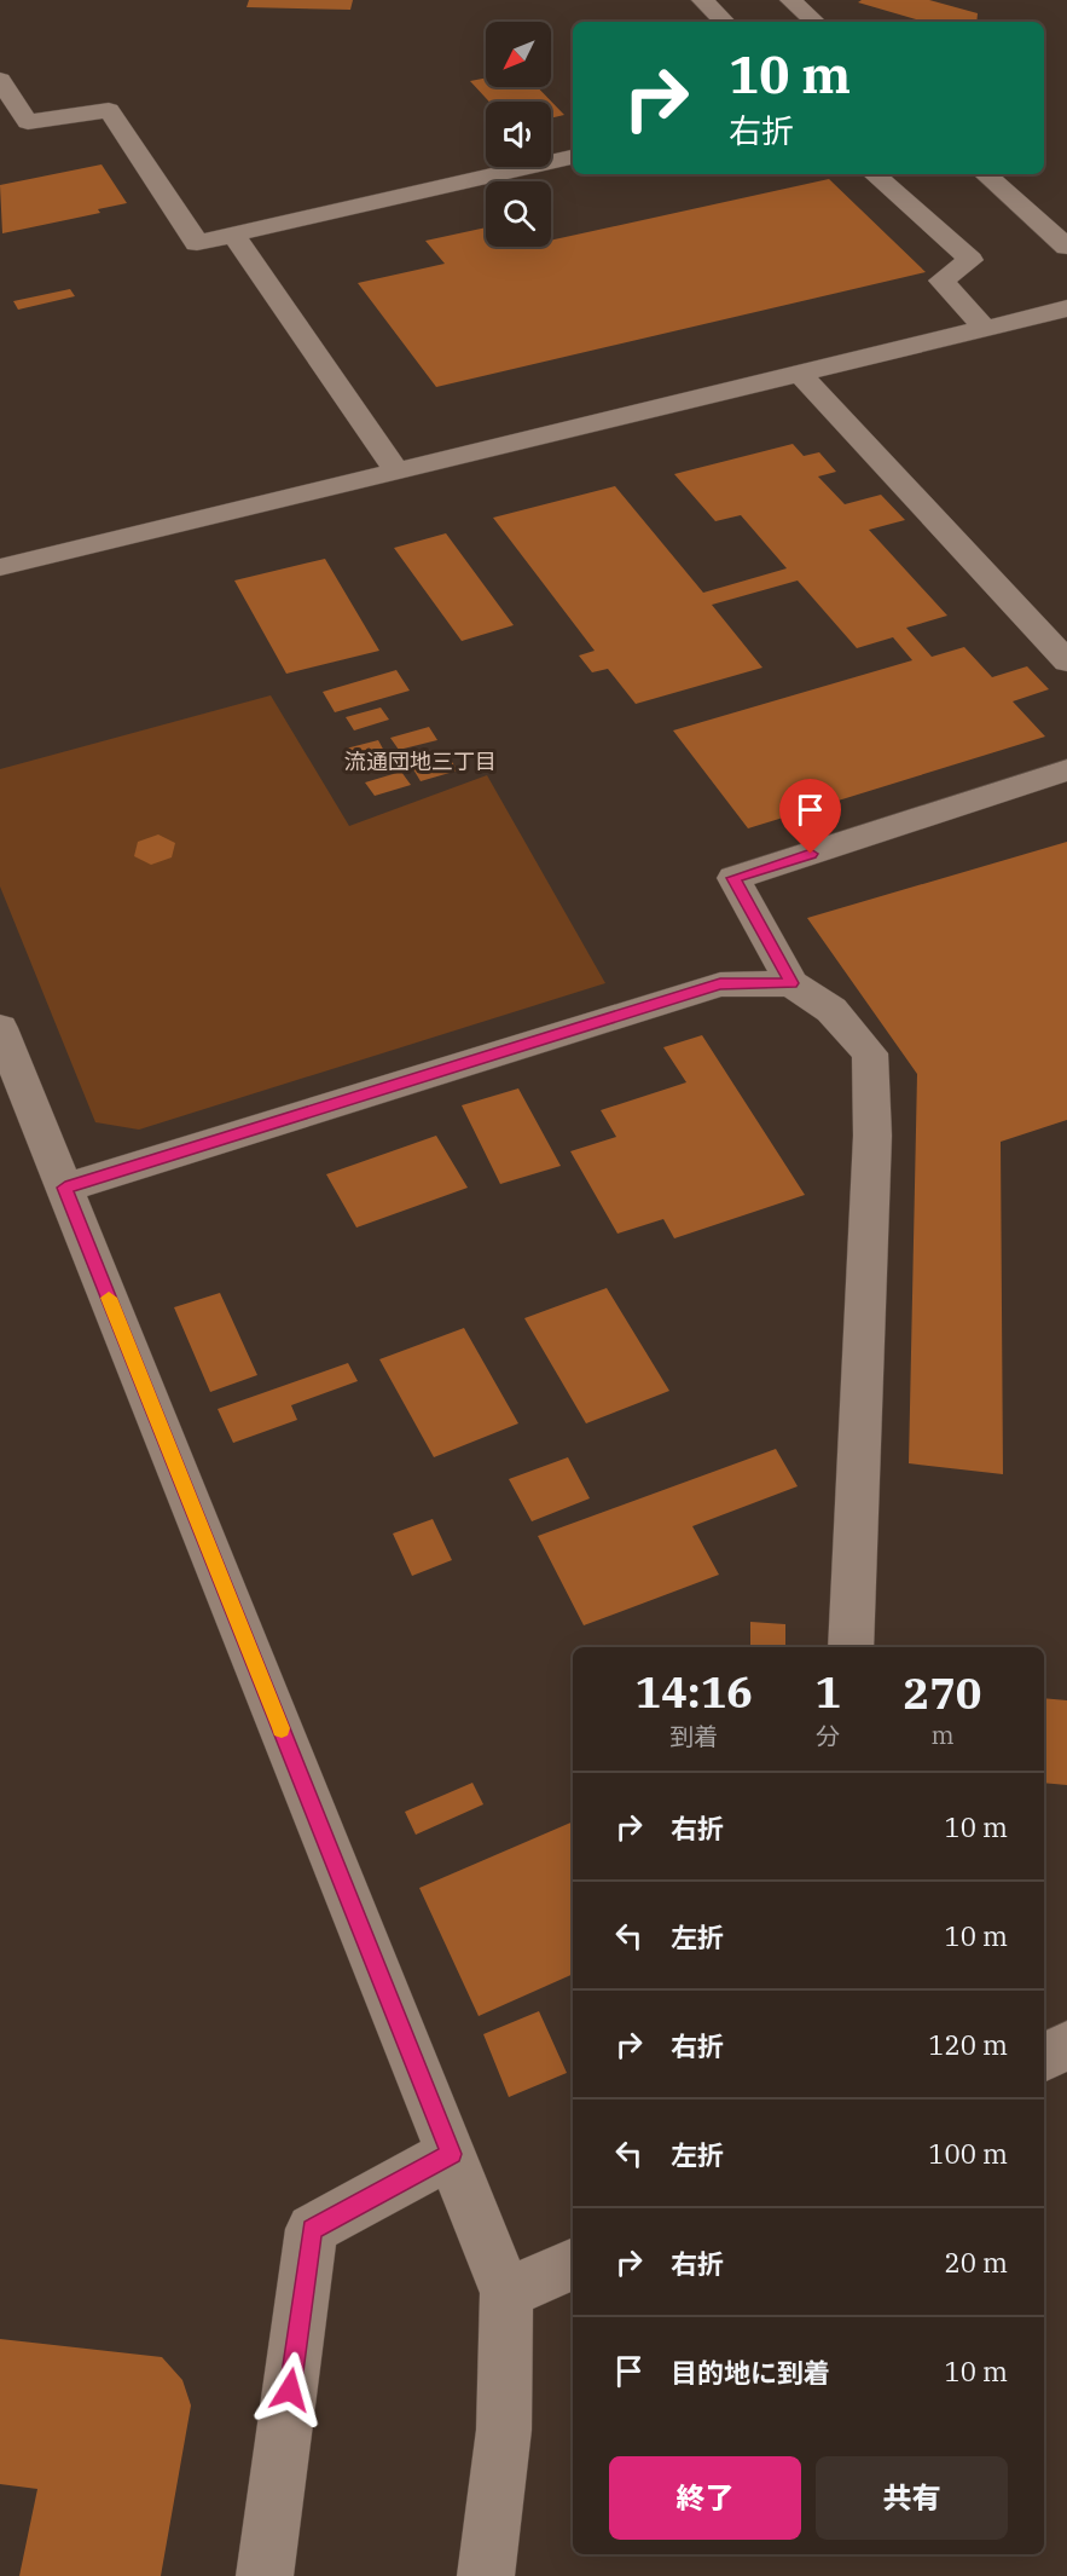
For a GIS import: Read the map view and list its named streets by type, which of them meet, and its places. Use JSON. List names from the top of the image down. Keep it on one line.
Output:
{"districts":["流通団地三丁目"],"north":"bottom left","page":{"turn":["10 m","右折"],"eta":["14:16","到着","1","分","270","m"],"list":[{"name":"右折","value":"10 m"},{"name":"左折","value":"10 m"},{"name":"右折","value":"120 m"},{"name":"左折","value":"100 m"},{"name":"右折","value":"20 m"},{"name":"目的地に到着","value":"10 m"}],"buttons":["終了","共有"]}}
